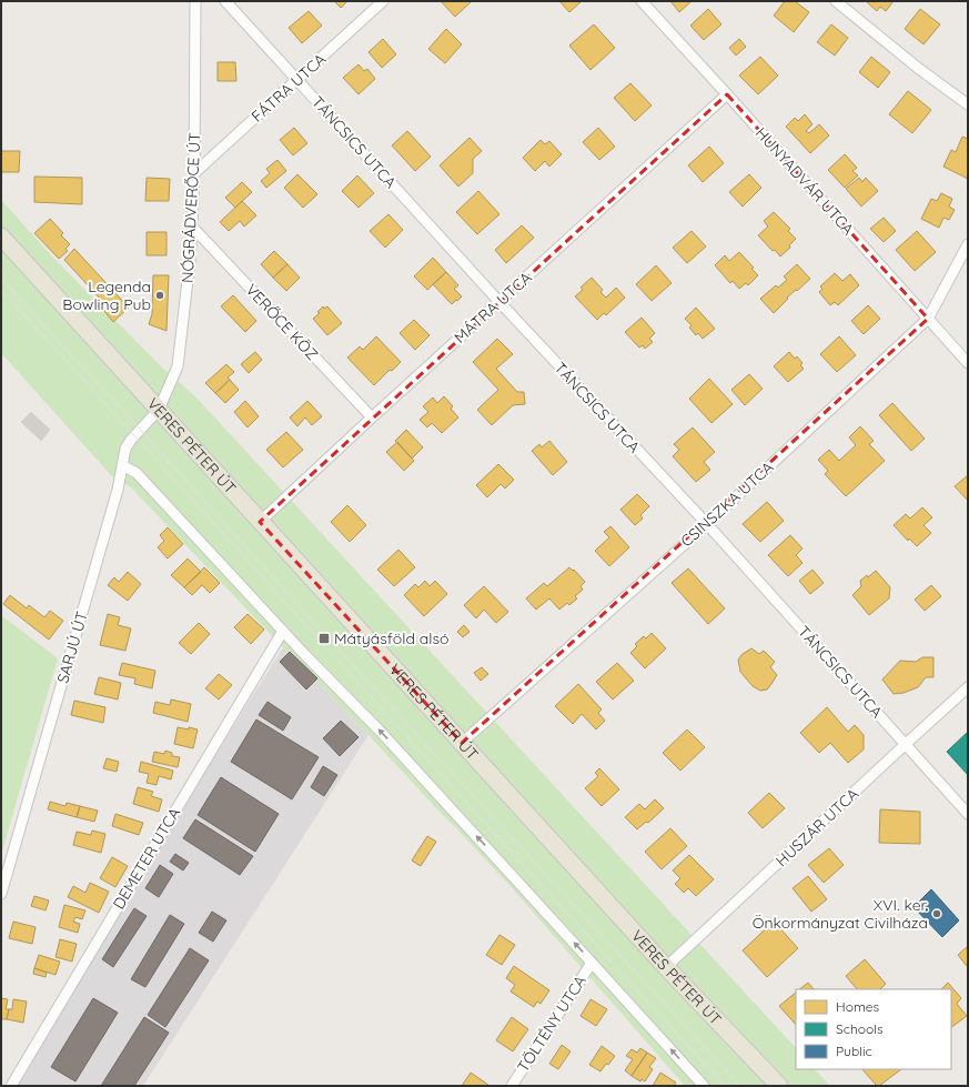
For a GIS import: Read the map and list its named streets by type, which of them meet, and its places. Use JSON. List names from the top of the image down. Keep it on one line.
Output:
{"streets":{"main road":["VERES PÉTER ÚT"],"street":["FÁTRA UTCA","TÁNCSICS UTCA","HUNYADVÁR UTCA","NÓGRÁDVERŐCE ÚT","MÁTRA UTCA","VERŐCE KÖZ","CSINSZKA UTCA","SARJÚ ÚT","HUSZÁR UTCA","DEMETER UTCA","TÖLTÉNY UTCA"]},"crossings":[["FÁTRA UTCA","TÁNCSICS UTCA"],["FÁTRA UTCA","NÓGRÁDVERŐCE ÚT"],["TÁNCSICS UTCA","MÁTRA UTCA"],["TÁNCSICS UTCA","CSINSZKA UTCA"],["TÁNCSICS UTCA","HUSZÁR UTCA"],["HUNYADVÁR UTCA","MÁTRA UTCA"],["HUNYADVÁR UTCA","CSINSZKA UTCA"],["NÓGRÁDVERŐCE ÚT","VERŐCE KÖZ"],["NÓGRÁDVERŐCE ÚT","VERES PÉTER ÚT"],["NÓGRÁDVERŐCE ÚT","SARJÚ ÚT"],["MÁTRA UTCA","VERŐCE KÖZ"],["MÁTRA UTCA","VERES PÉTER ÚT"],["VERES PÉTER ÚT","CSINSZKA UTCA"],["VERES PÉTER ÚT","SARJÚ ÚT"],["VERES PÉTER ÚT","HUSZÁR UTCA"]],"places":{"other":["Legenda Bowling Pub","XVI. ker. Önkormányzat Civilháza"],"transit":["Mátyásföld alsó"]},"legend":["Homes","Schools","Public"]}
